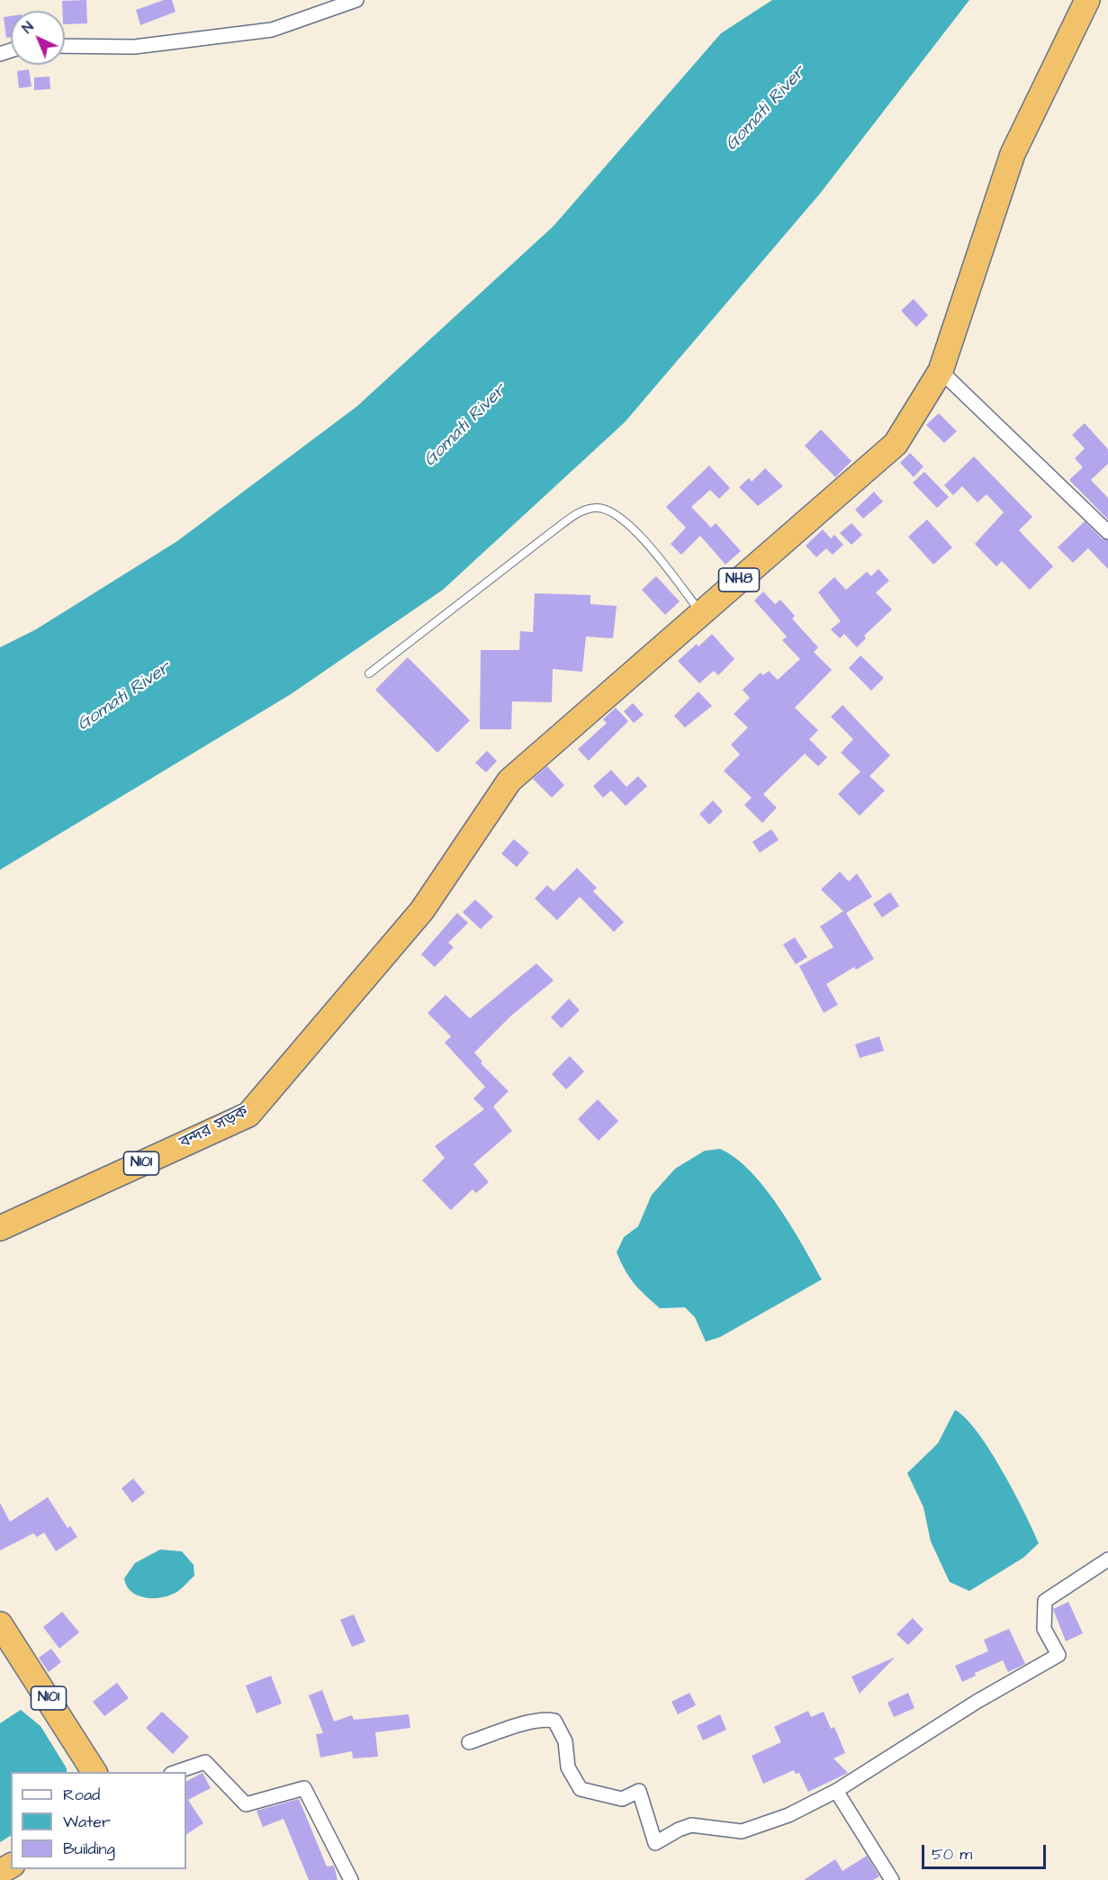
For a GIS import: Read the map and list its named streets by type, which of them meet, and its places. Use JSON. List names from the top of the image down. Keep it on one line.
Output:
{"streets":{"highway":["NH8","বন্দর সড়ক","N101"]},"crossings":[["NH8","বন্দর সড়ক"]],"water":["Gomati River"],"legend":["Road","Water","Building"],"scale_bar":"50 m","north":"top left"}
